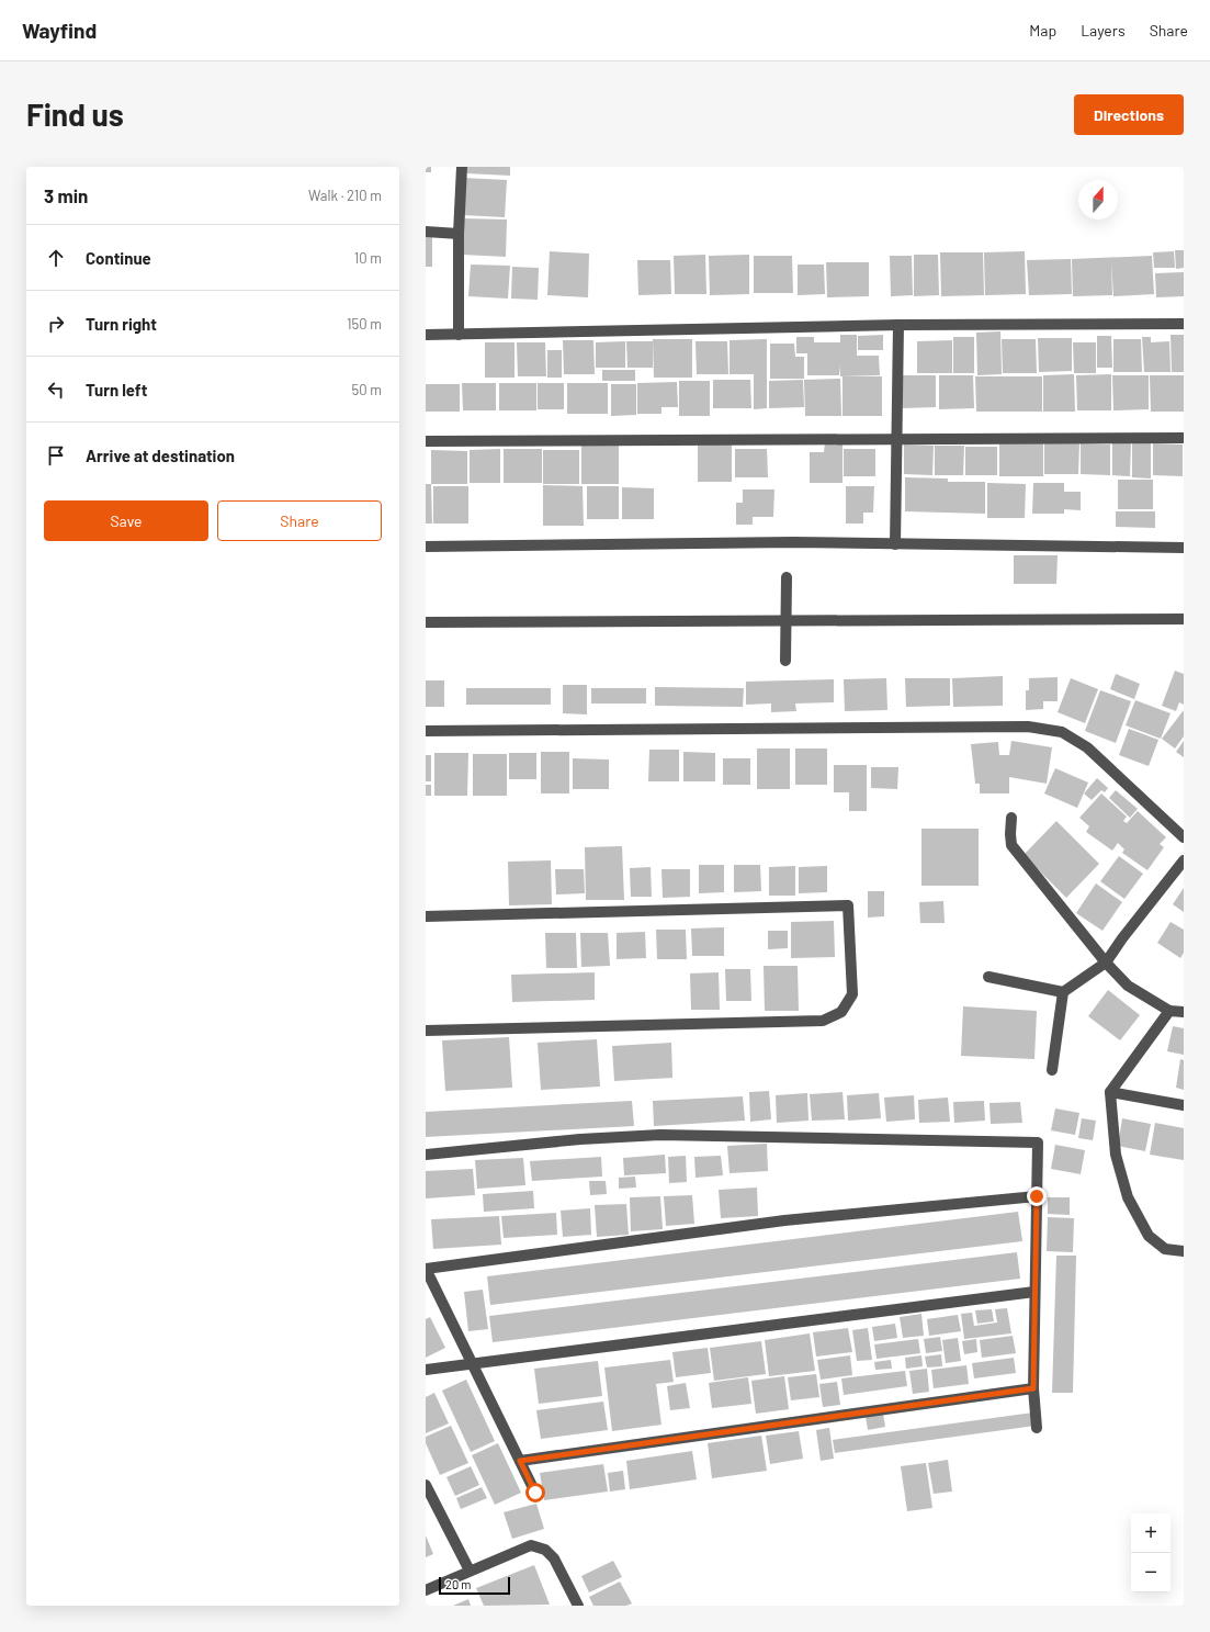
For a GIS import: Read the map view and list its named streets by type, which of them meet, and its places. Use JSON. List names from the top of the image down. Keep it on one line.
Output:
{"scale_bar":"20 m","north":"top","page":{"header":"Wayfind","nav":["Map","Layers","Share"],"buttons":["Directions",["Save","Share"]],"title":"Find us","heading":["3 min","Walk · 210 m"],"list":[["Continue","10 m"],["Turn right","150 m"],["Turn left","50 m"],"Arrive at destination"],"map_buttons":["+","−"],"scale":"20 m"}}
